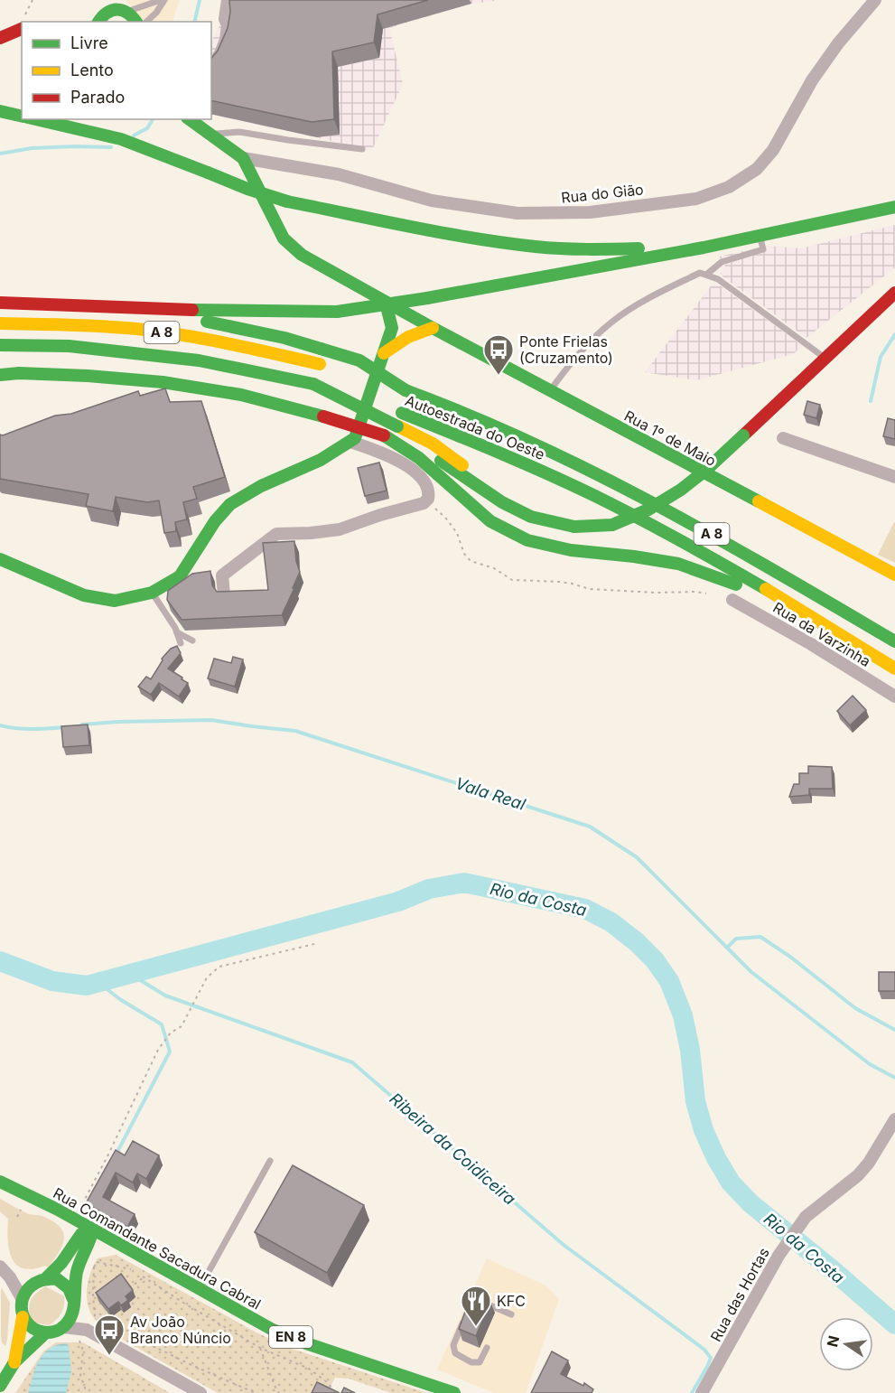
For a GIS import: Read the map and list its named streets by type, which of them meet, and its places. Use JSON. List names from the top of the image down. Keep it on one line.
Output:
{"streets":{"main road":["A 8","Autoestrada do Oeste","Rua 1º de Maio","Rua Comandante Sacadura Cabral","EN 8"],"street":["Rua do Gião","Rua da Varzinha","Rua das Hortas"]},"crossings":[["Rua do Gião","Rua 1º de Maio"]],"water":["Vala Real","Rio da Costa","Ribeira da Coidiceira"],"places":{"bus stop":["Ponte Frielas (Cruzamento)","Av João Branco Núncio"],"restaurant":["KFC"]},"legend":["Livre","Lento","Parado"],"north":"left"}
